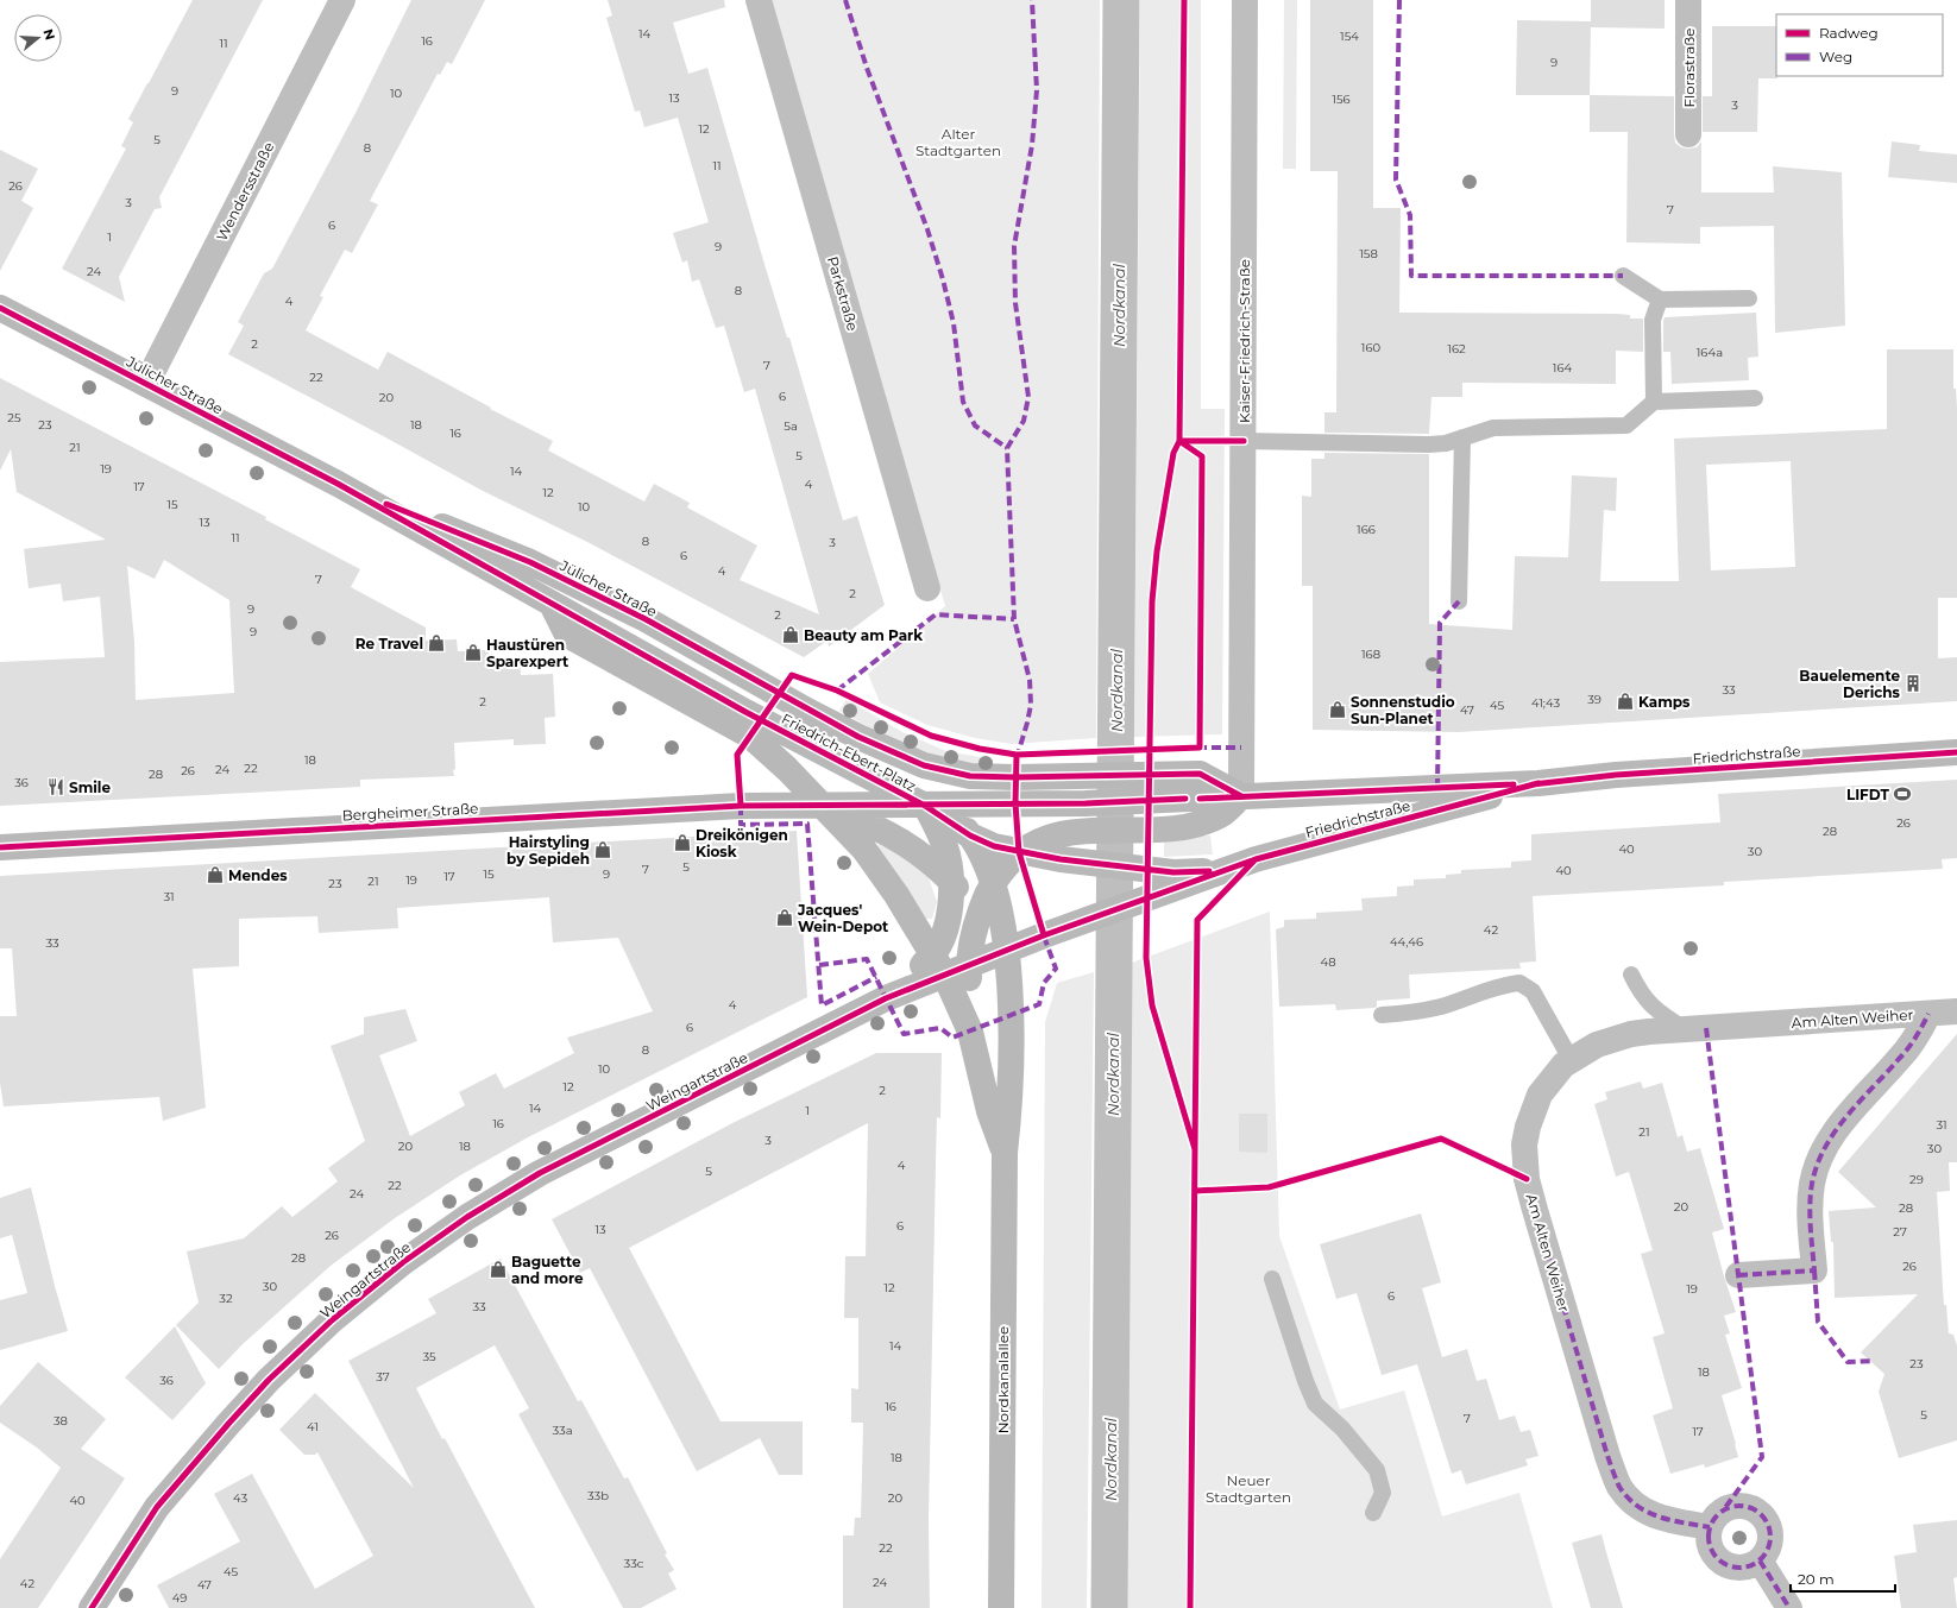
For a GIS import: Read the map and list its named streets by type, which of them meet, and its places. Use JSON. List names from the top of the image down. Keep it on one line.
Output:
{"streets":{"main road":["Jülicher Straße","Friedrich-Ebert-Platz","Friedrichstraße","Bergheimer Straße","Weingartstraße","Nordkanalallee"],"street":["Florastraße","Wendersstraße","Parkstraße","Kaiser-Friedrich-Straße","Am Alten Weiher"]},"crossings":[["Wendersstraße","Jülicher Straße"],["Kaiser-Friedrich-Straße","Friedrich-Ebert-Platz"],["Kaiser-Friedrich-Straße","Friedrichstraße"],["Jülicher Straße","Friedrich-Ebert-Platz"],["Jülicher Straße","Nordkanalallee"],["Friedrich-Ebert-Platz","Friedrichstraße"],["Friedrich-Ebert-Platz","Bergheimer Straße"],["Friedrich-Ebert-Platz","Weingartstraße"],["Friedrich-Ebert-Platz","Nordkanalallee"],["Bergheimer Straße","Nordkanalallee"],["Weingartstraße","Nordkanalallee"]],"water":["Nordkanal"],"parks":["Alter Stadtgarten","Neuer Stadtgarten"],"places":{"shop":["Beauty am Park","Re Travel","Haustüren Sparexpert","Kamps","Sonnenstudio Sun-Planet","Dreikönigen Kiosk","Hairstyling by Sepideh","Mendes","Jacques' Wein-Depot","Baguette and more"],"building":["Bauelemente Derichs"],"restaurant":["Smile"],"sports":["LIFDT"]},"house_numbers":["14","154","16","11","9","9","10","13","156","3","12","5","8","11","26","3","7","6","1","9","158","24","8","4","2","160","162","164a","7","164","22","6","20","25","23","18","5a","16","21","5","19","14","4","17","12","15","10","13","166","11","8","3","6","4","7","2","9","2","9","168","33","39","2","41;43","45","47","18","22","24","26","28","36","26","28","40","30","5","7","40","15","9","17","19","21","23","31","42","44,46","33","48","4","6","8","10","12","2","14","1","16","31","21","3","20","18","30","4","5","29","22","24","20","28","6","13","27","26","28","26","30","12","19","6","32","33","14","35","23","18","37","36","16","5","7","38","41","33a","17","18","33b","43","20","40","22","33c","45","24","42","47","49"],"legend":["Radweg","Weg"],"scale_bar":"20 m","north":"right"}
